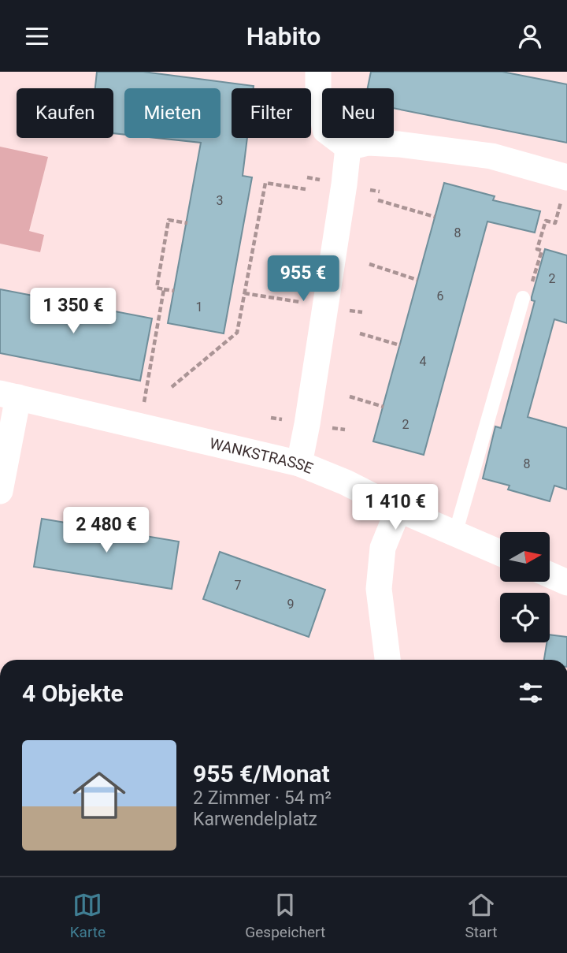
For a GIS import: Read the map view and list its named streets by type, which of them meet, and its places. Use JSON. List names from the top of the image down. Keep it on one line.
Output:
{"streets":{"street":["WANKSTRASSE"]},"house_numbers":["3","8","2","6","1","4","2","8","7","9"],"north":"right","page":{"header":"Habito","chip":["Kaufen","Mieten","Filter","Neu"],"price":["955 €","1 350 €","1 410 €","2 480 €"],"heading":"4 Objekte","list":[{"name":"955 €/Monat","note":"2 Zimmer · 54 m² · Karwendelplatz"}],"tabs":["Karte","Gespeichert","Start"]}}
